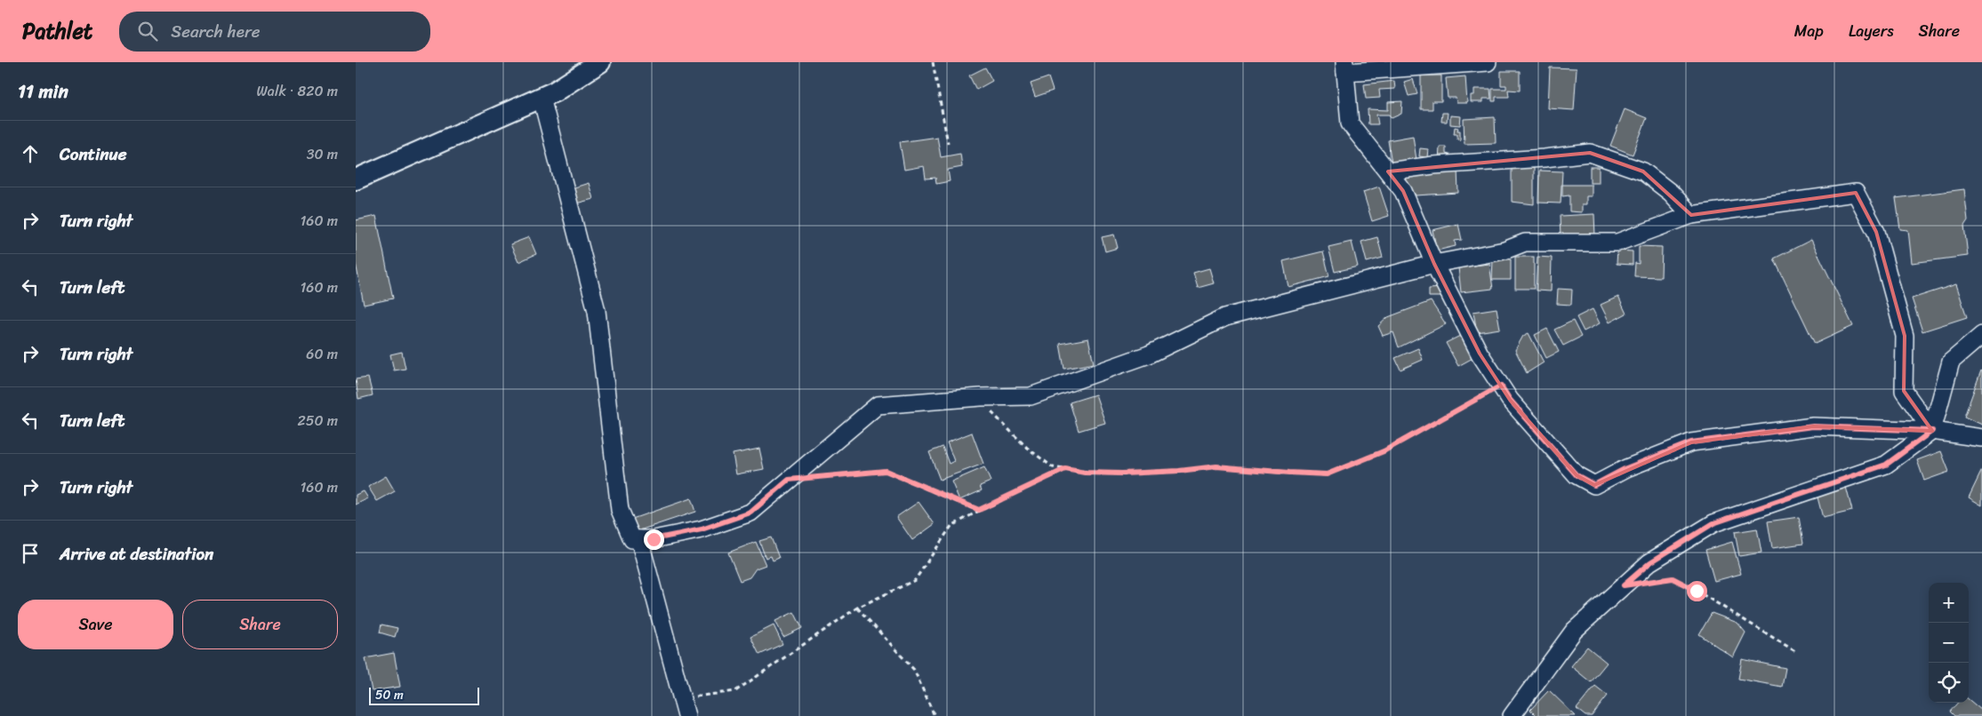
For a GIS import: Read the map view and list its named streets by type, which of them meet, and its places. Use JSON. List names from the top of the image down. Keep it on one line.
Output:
{"scale_bar":"50 m","page":{"header":"Pathlet","search":"Search here","nav":["Map","Layers","Share"],"heading":["11 min","Walk · 820 m"],"list":[["Continue","30 m"],["Turn right","160 m"],["Turn left","160 m"],["Turn right","60 m"],["Turn left","250 m"],["Turn right","160 m"],"Arrive at destination"],"map_buttons":["+","−"],"buttons":["Save","Share"],"scale":"50 m"}}
